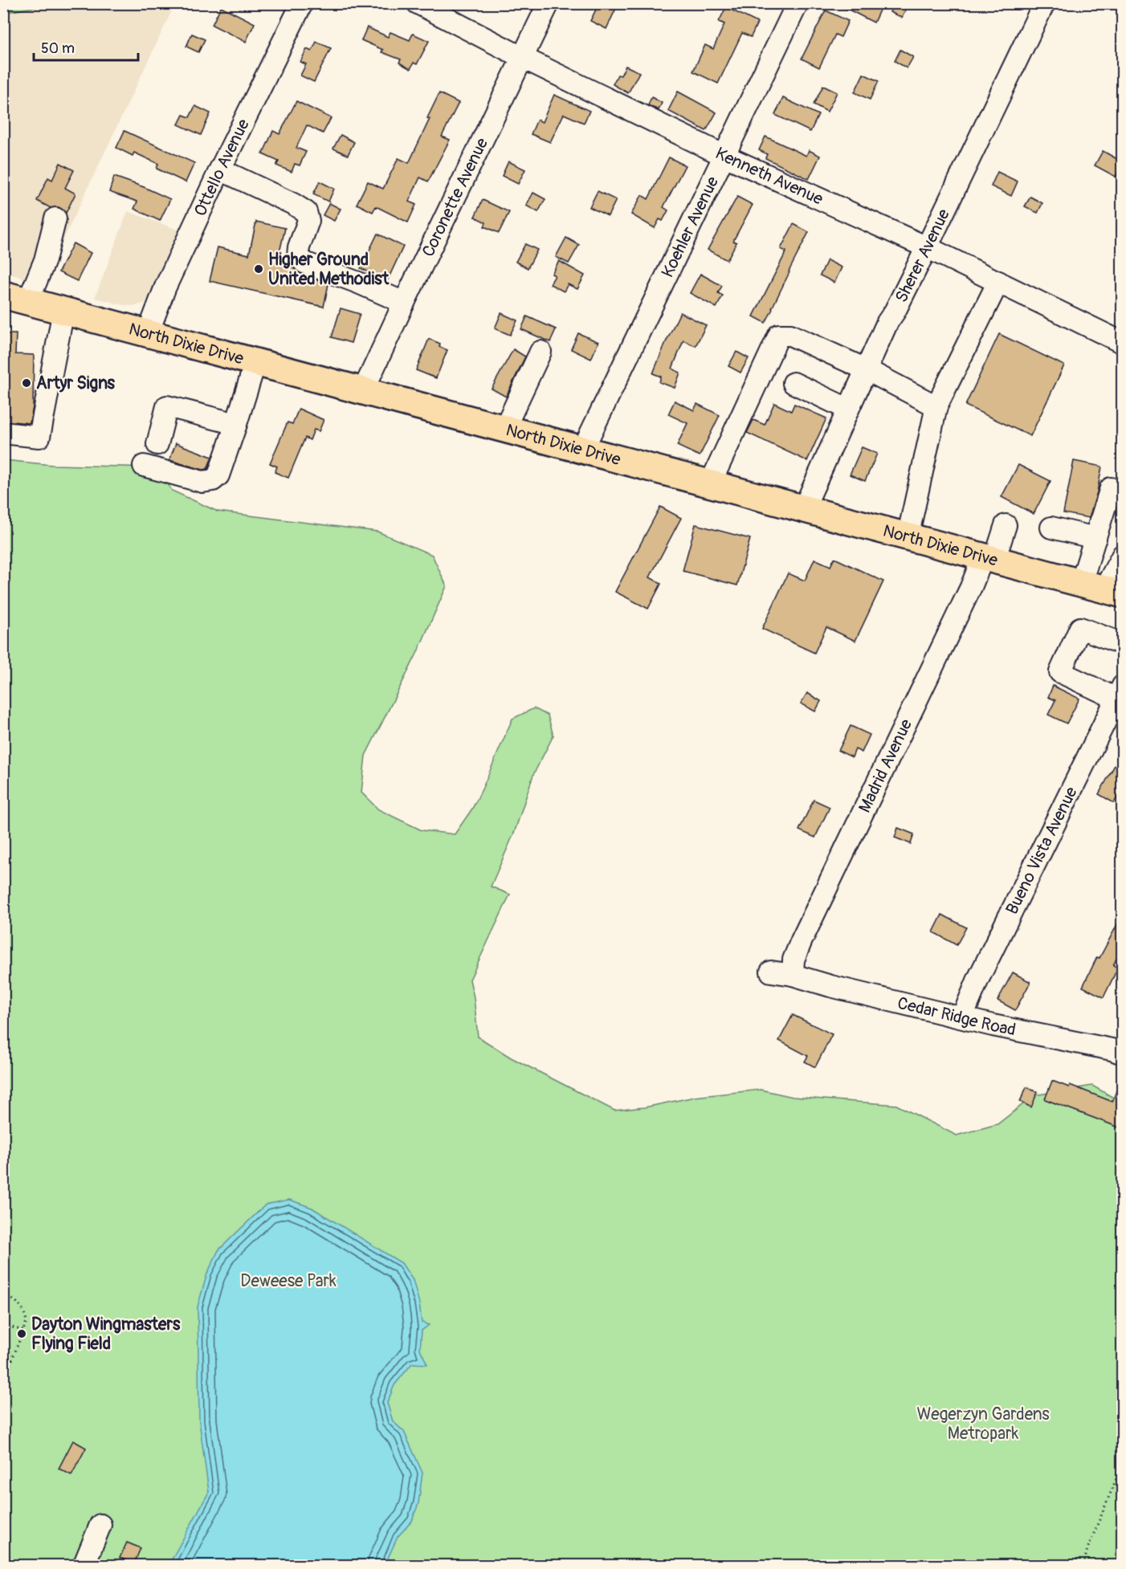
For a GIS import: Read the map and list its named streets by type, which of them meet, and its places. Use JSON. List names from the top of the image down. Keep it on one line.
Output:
{"streets":{"main road":["North Dixie Drive"],"street":["Ottello Avenue","Kenneth Avenue","Coronette Avenue","Koehler Avenue","Sherer Avenue","Madrid Avenue","Bueno Vista Avenue","Cedar Ridge Road"]},"crossings":[["Ottello Avenue","North Dixie Drive"],["Kenneth Avenue","Coronette Avenue"],["Kenneth Avenue","Koehler Avenue"],["Kenneth Avenue","Sherer Avenue"],["Coronette Avenue","North Dixie Drive"],["Koehler Avenue","North Dixie Drive"],["Sherer Avenue","North Dixie Drive"],["North Dixie Drive","Madrid Avenue"],["Madrid Avenue","Cedar Ridge Road"],["Bueno Vista Avenue","Cedar Ridge Road"]],"parks":["Deweese Park","Wegerzyn Gardens Metropark"],"places":["Higher Ground United Methodist","Artyr Signs","Dayton Wingmasters Flying Field"],"scale_bar":"50 m"}
